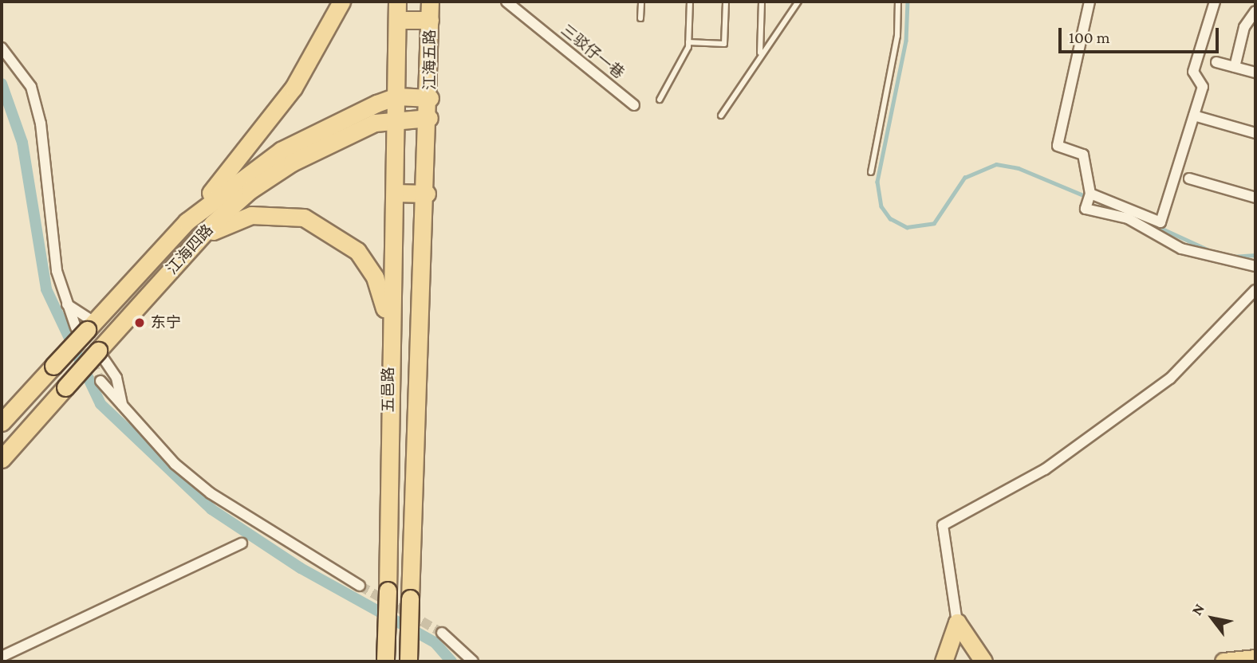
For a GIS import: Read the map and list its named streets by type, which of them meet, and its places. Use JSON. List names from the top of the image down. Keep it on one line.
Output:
{"streets":{"main road":["江海五路","江海四路","五邑路"],"street":["三驳仔一巷"]},"crossings":[["江海五路","江海四路"],["江海五路","五邑路"],["江海四路","五邑路"]],"places":["东宁"],"scale_bar":"100 m","north":"top left"}
